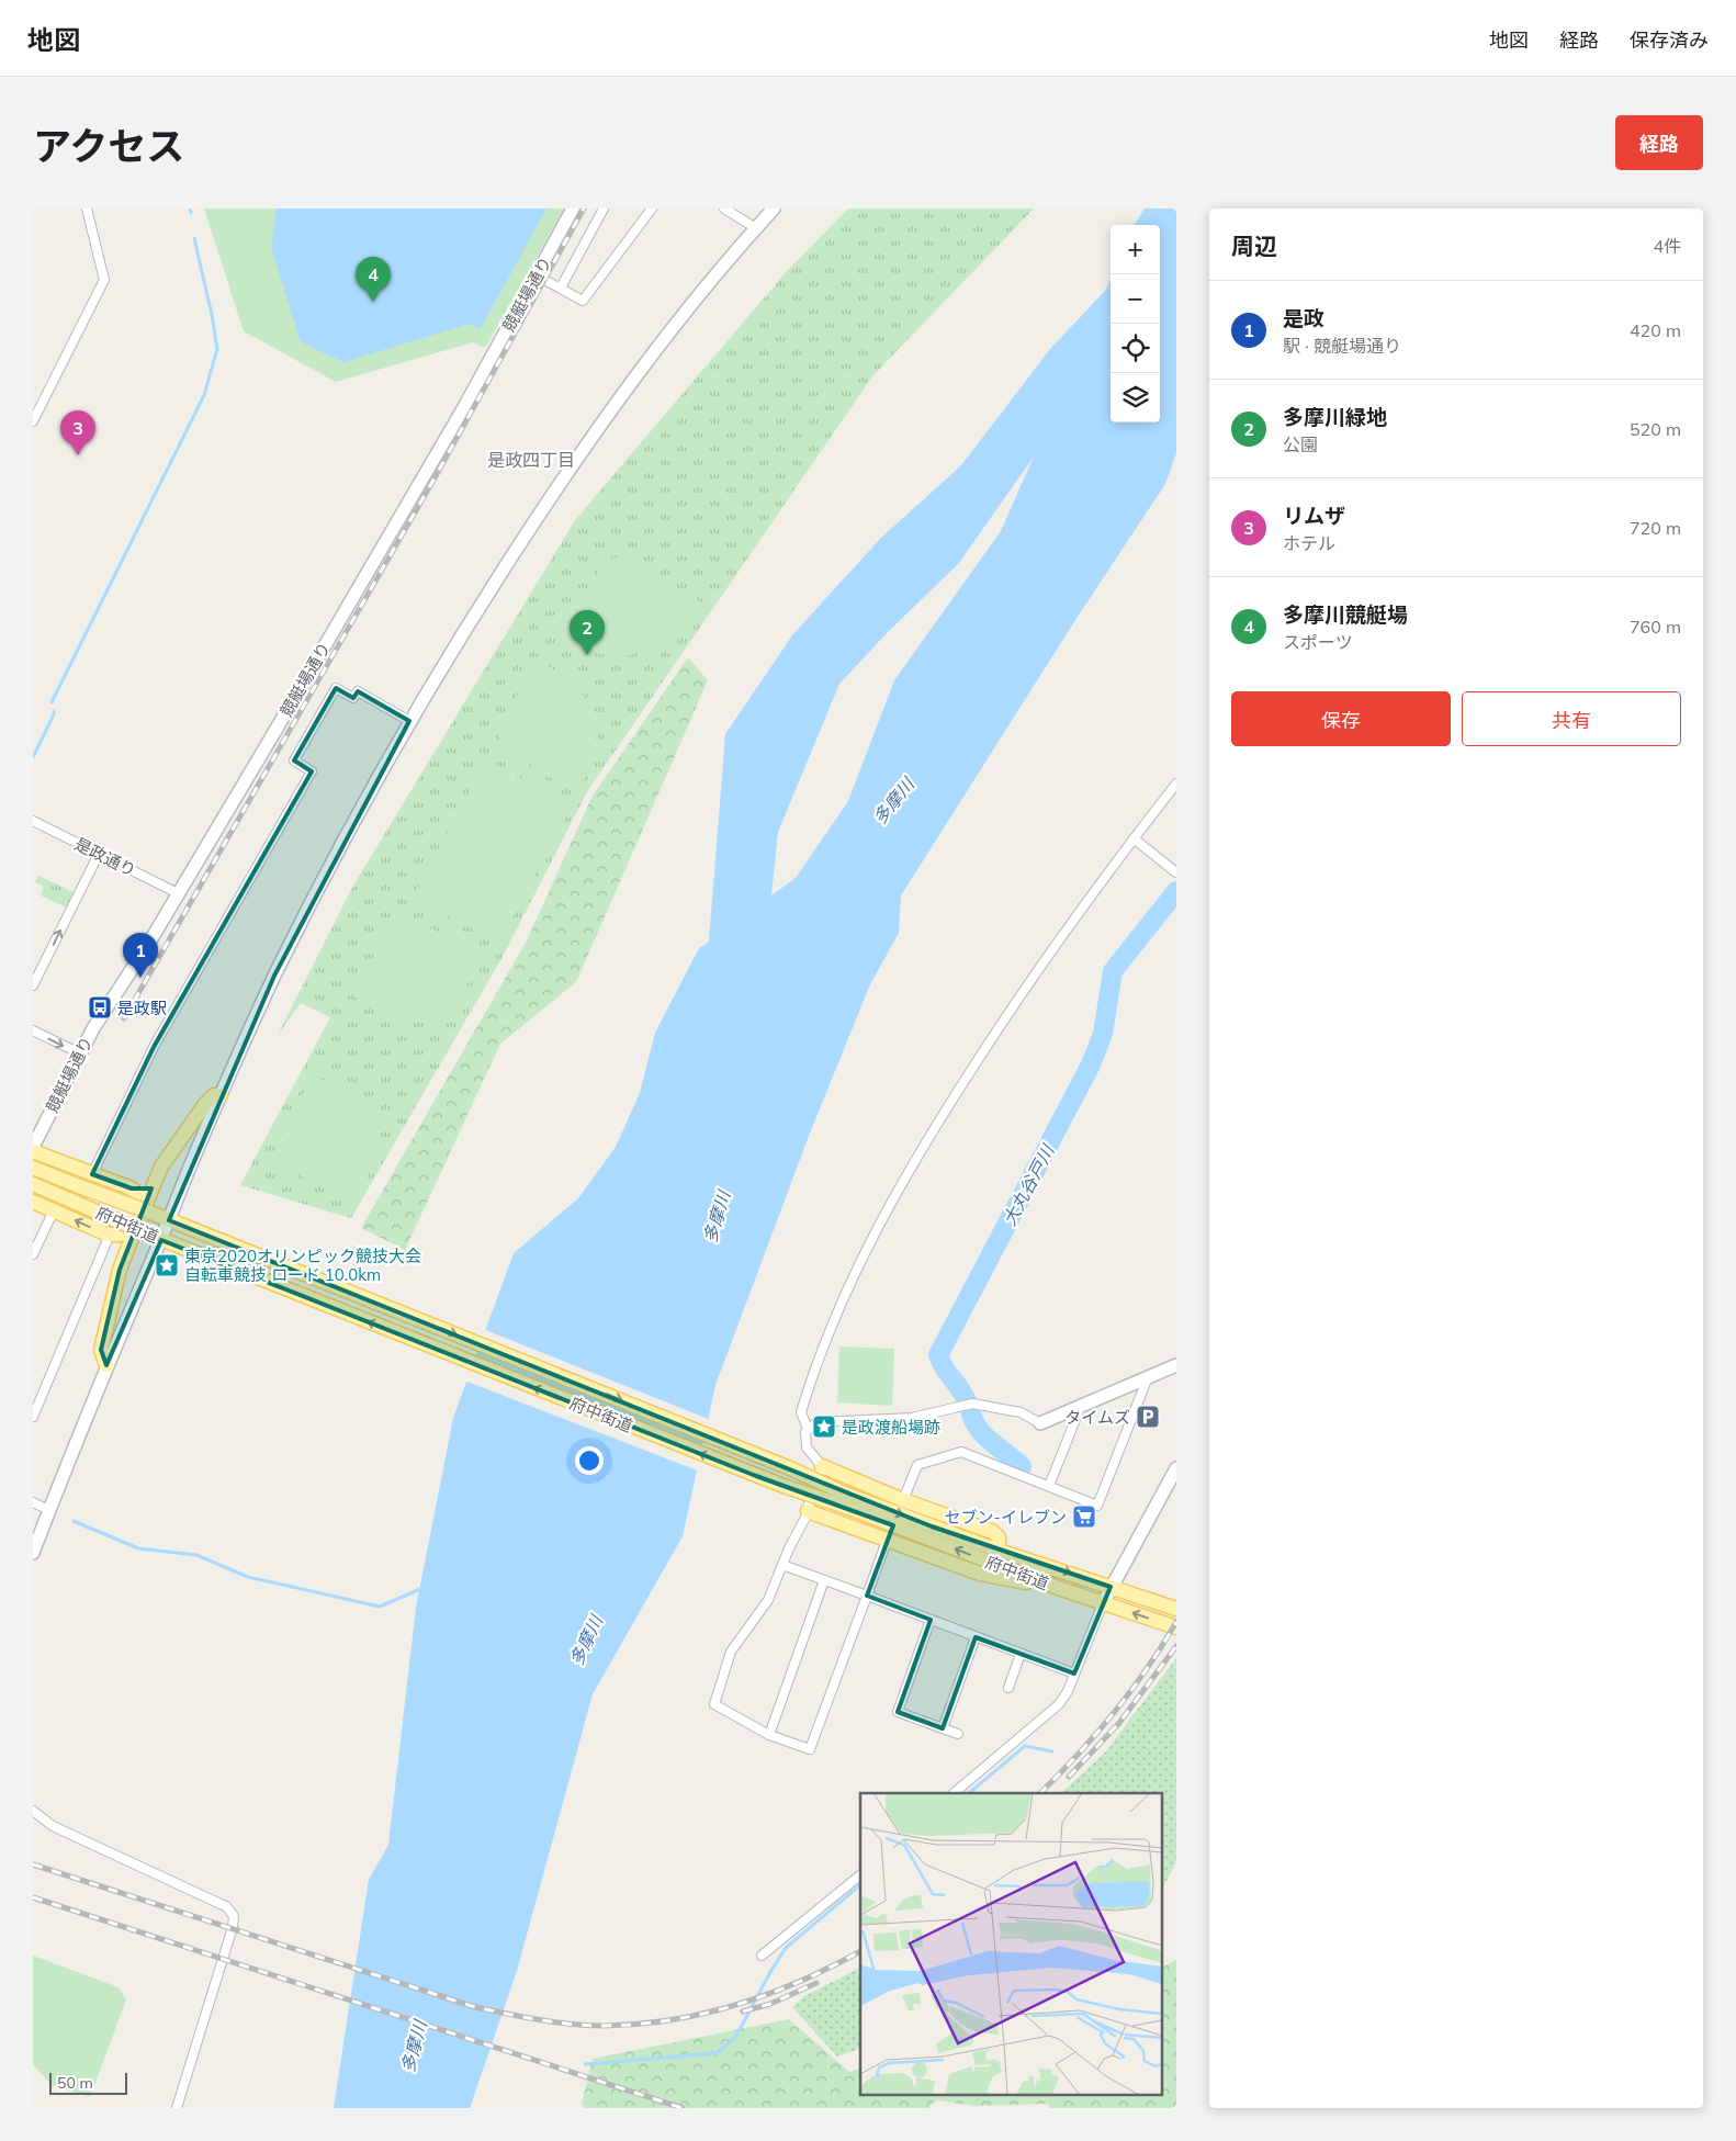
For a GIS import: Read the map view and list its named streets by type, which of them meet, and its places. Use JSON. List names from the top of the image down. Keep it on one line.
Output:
{"streets":{"main road":["府中街道"],"street":["競艇場通り","是政通り"]},"crossings":[["競艇場通り","是政通り"]],"districts":["是政四丁目"],"water":["多摩川","大丸谷戸川"],"places":{"bus stop":["是政駅"],"place":["東京2020オリンピック競技大会 自転車競技 ロード 10.0km","是政渡船場跡"],"parking":["タイムズ"],"supermarket":["セブン-イレブン"]},"scale_bar":"50 m","page":{"header":"地図","nav":["地図","経路","保存済み"],"title":"アクセス","buttons":["経路",["保存","共有"]],"heading":["周辺","4件"],"map_buttons":["+","−"],"pins":["4","3","2","1"],"list":[{"mark":"1","name":"是政","note":"駅 · 競艇場通り","value":"420 m"},{"mark":"2","name":"多摩川緑地","note":"公園","value":"520 m"},{"mark":"3","name":"リムザ","note":"ホテル","value":"720 m"},{"mark":"4","name":"多摩川競艇場","note":"スポーツ","value":"760 m"}],"scale":"50 m"}}
